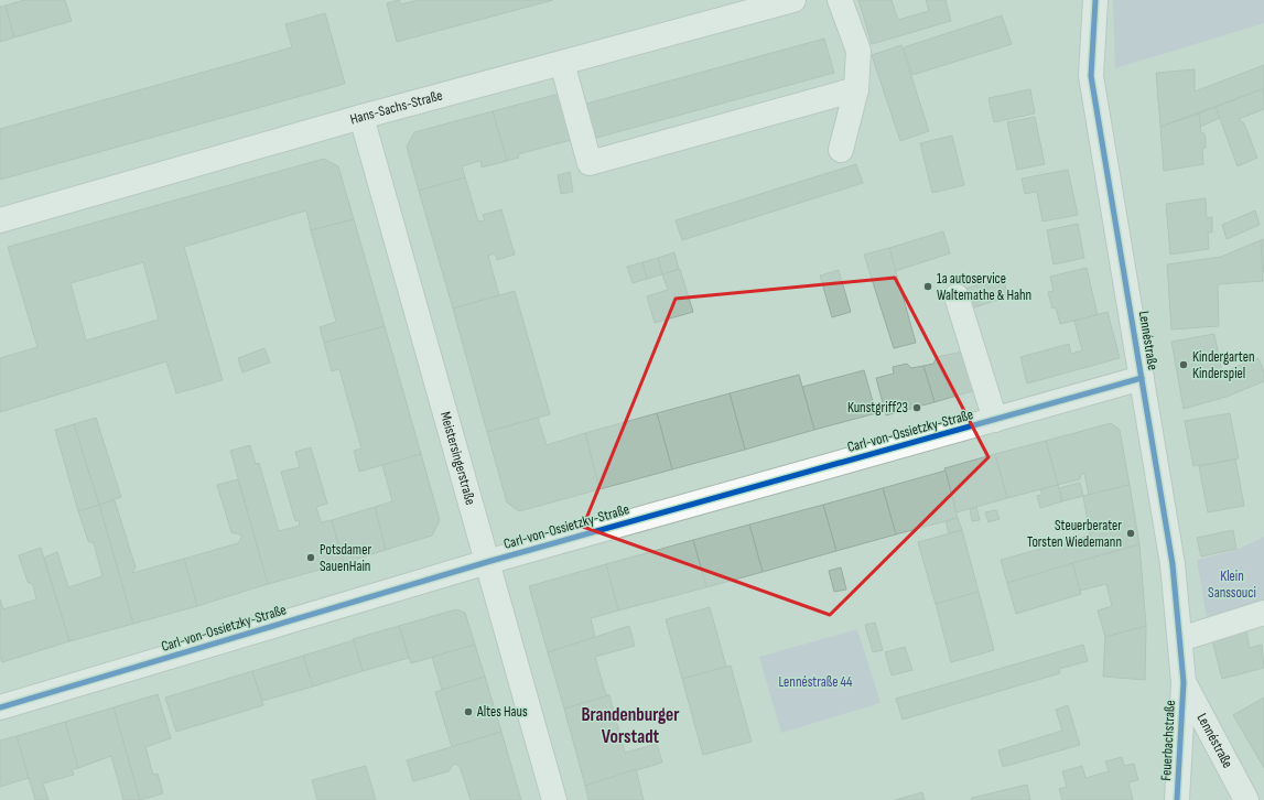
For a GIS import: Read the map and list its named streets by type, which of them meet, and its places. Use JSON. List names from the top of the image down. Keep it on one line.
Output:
{"streets":{"street":["Hans-Sachs-Straße","Lennéstraße","Carl-von-Ossietzky-Straße","Meistersingerstraße","Feuerbachstraße"]},"crossings":[["Hans-Sachs-Straße","Meistersingerstraße"],["Lennéstraße","Carl-von-Ossietzky-Straße"],["Lennéstraße","Feuerbachstraße"],["Carl-von-Ossietzky-Straße","Meistersingerstraße"]],"districts":["Brandenburger Vorstadt"],"parks":["Klein Sanssouci","Lennéstraße 44"],"places":["1a autoservice Waltemathe & Hahn","Kindergarten Kinderspiel","Kunstgriff23","Steuerberater Torsten Wiedemann","Potsdamer SauenHain","Altes Haus"]}
